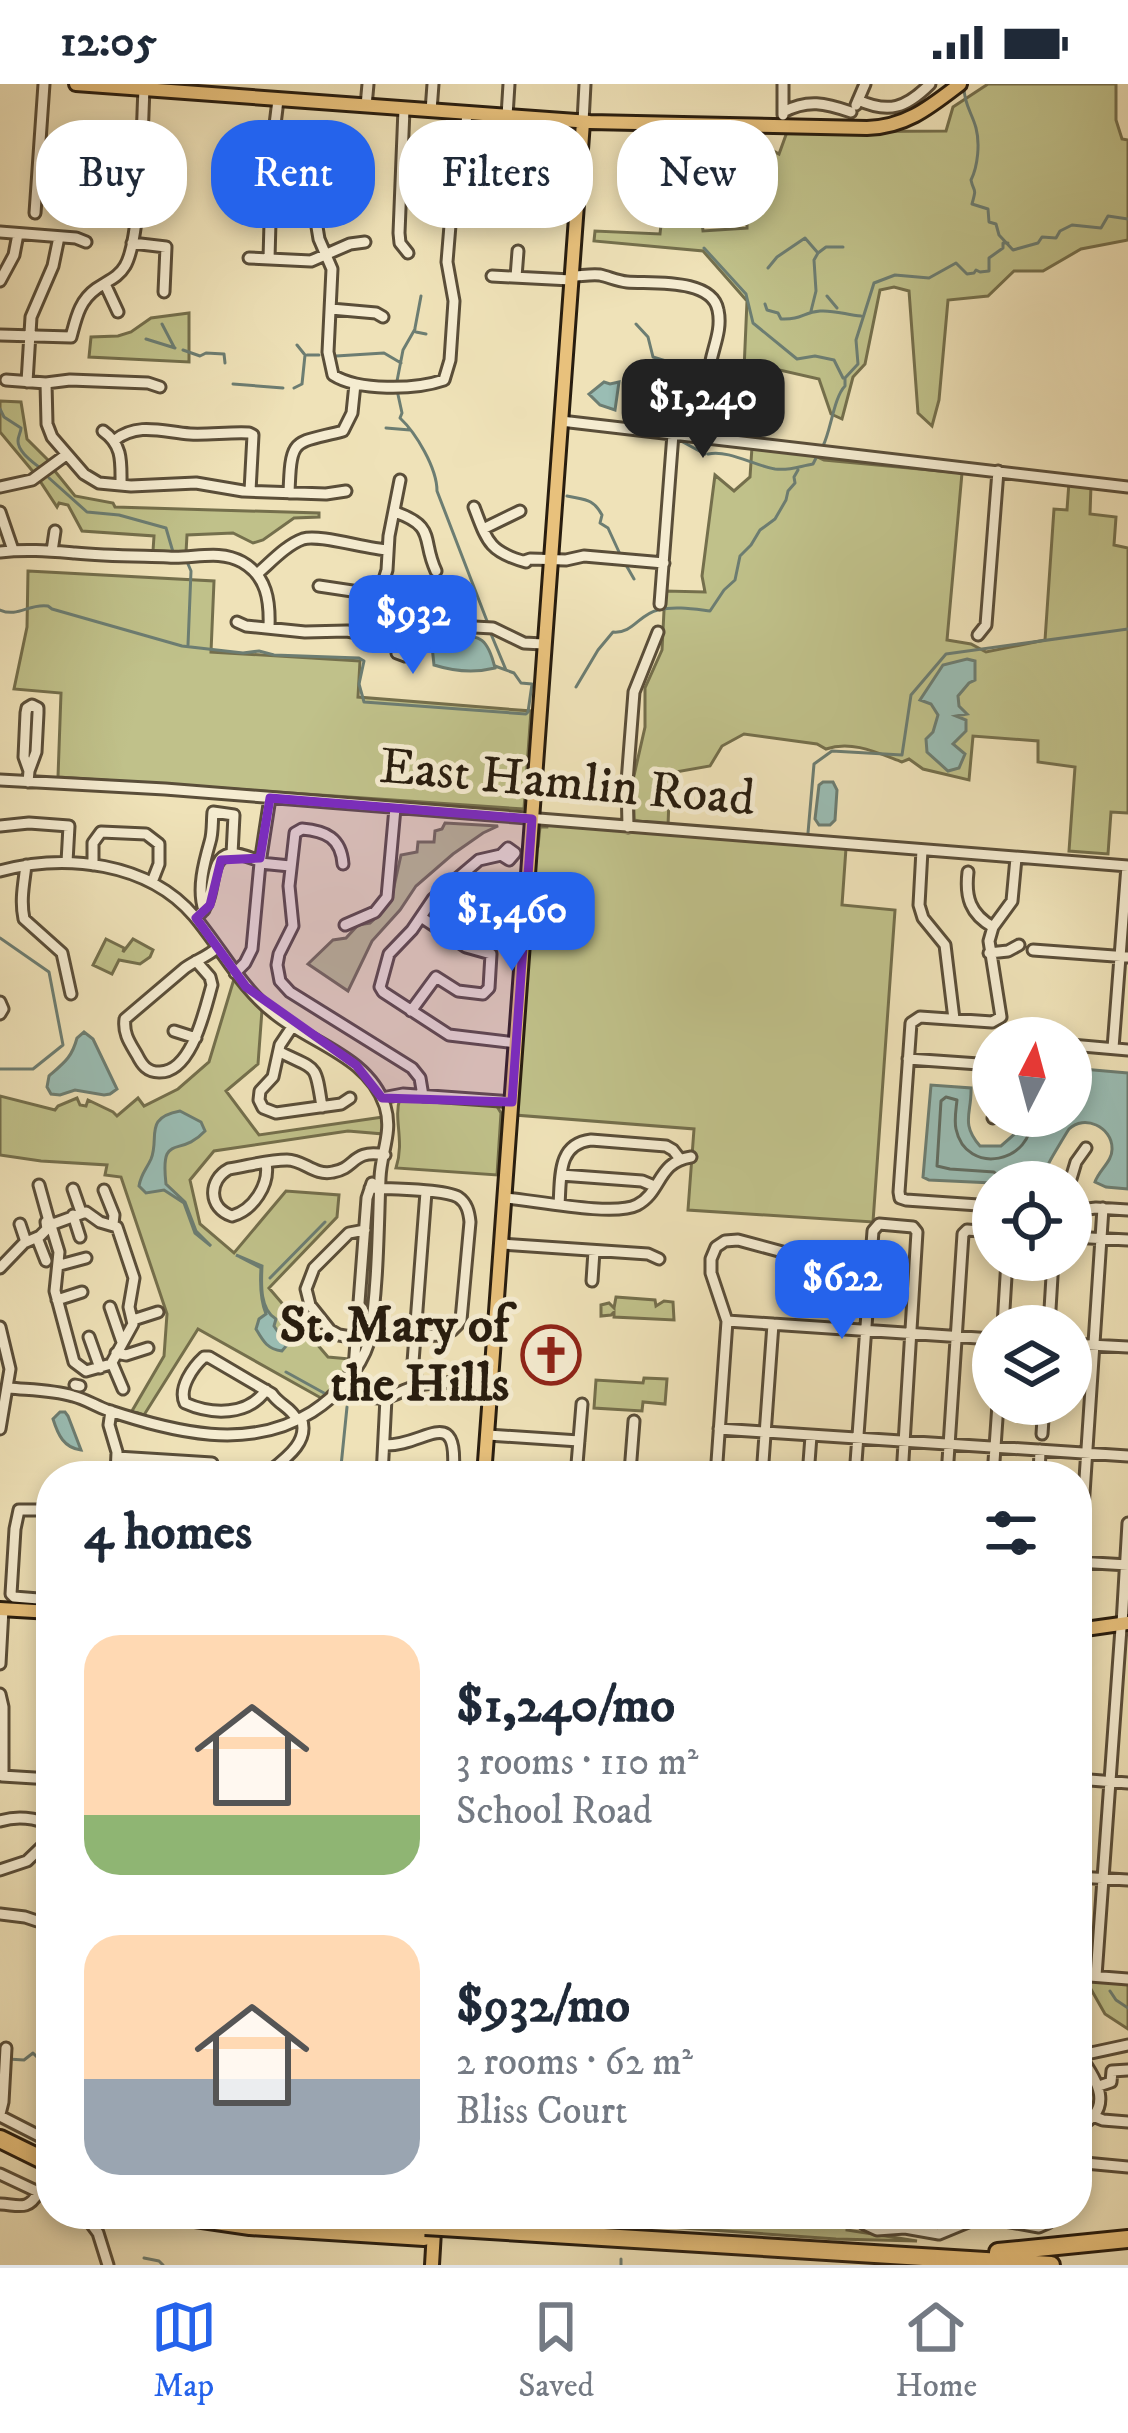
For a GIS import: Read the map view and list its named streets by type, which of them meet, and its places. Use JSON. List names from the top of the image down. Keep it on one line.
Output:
{"streets":{"street":["East Hamlin Road"]},"places":{"church":["St. Mary of the Hills"]},"north":"top","page":{"status":"12:05","chip":["Buy","Rent","Filters","New"],"price":["$1,240","$932","$1,460","$622"],"heading":"4 homes","list":[{"name":"$1,240/mo","note":"3 rooms · 110 m² · School Road"},{"name":"$932/mo","note":"2 rooms · 62 m² · Bliss Court"}],"tabs":["Map","Saved","Home"]}}
